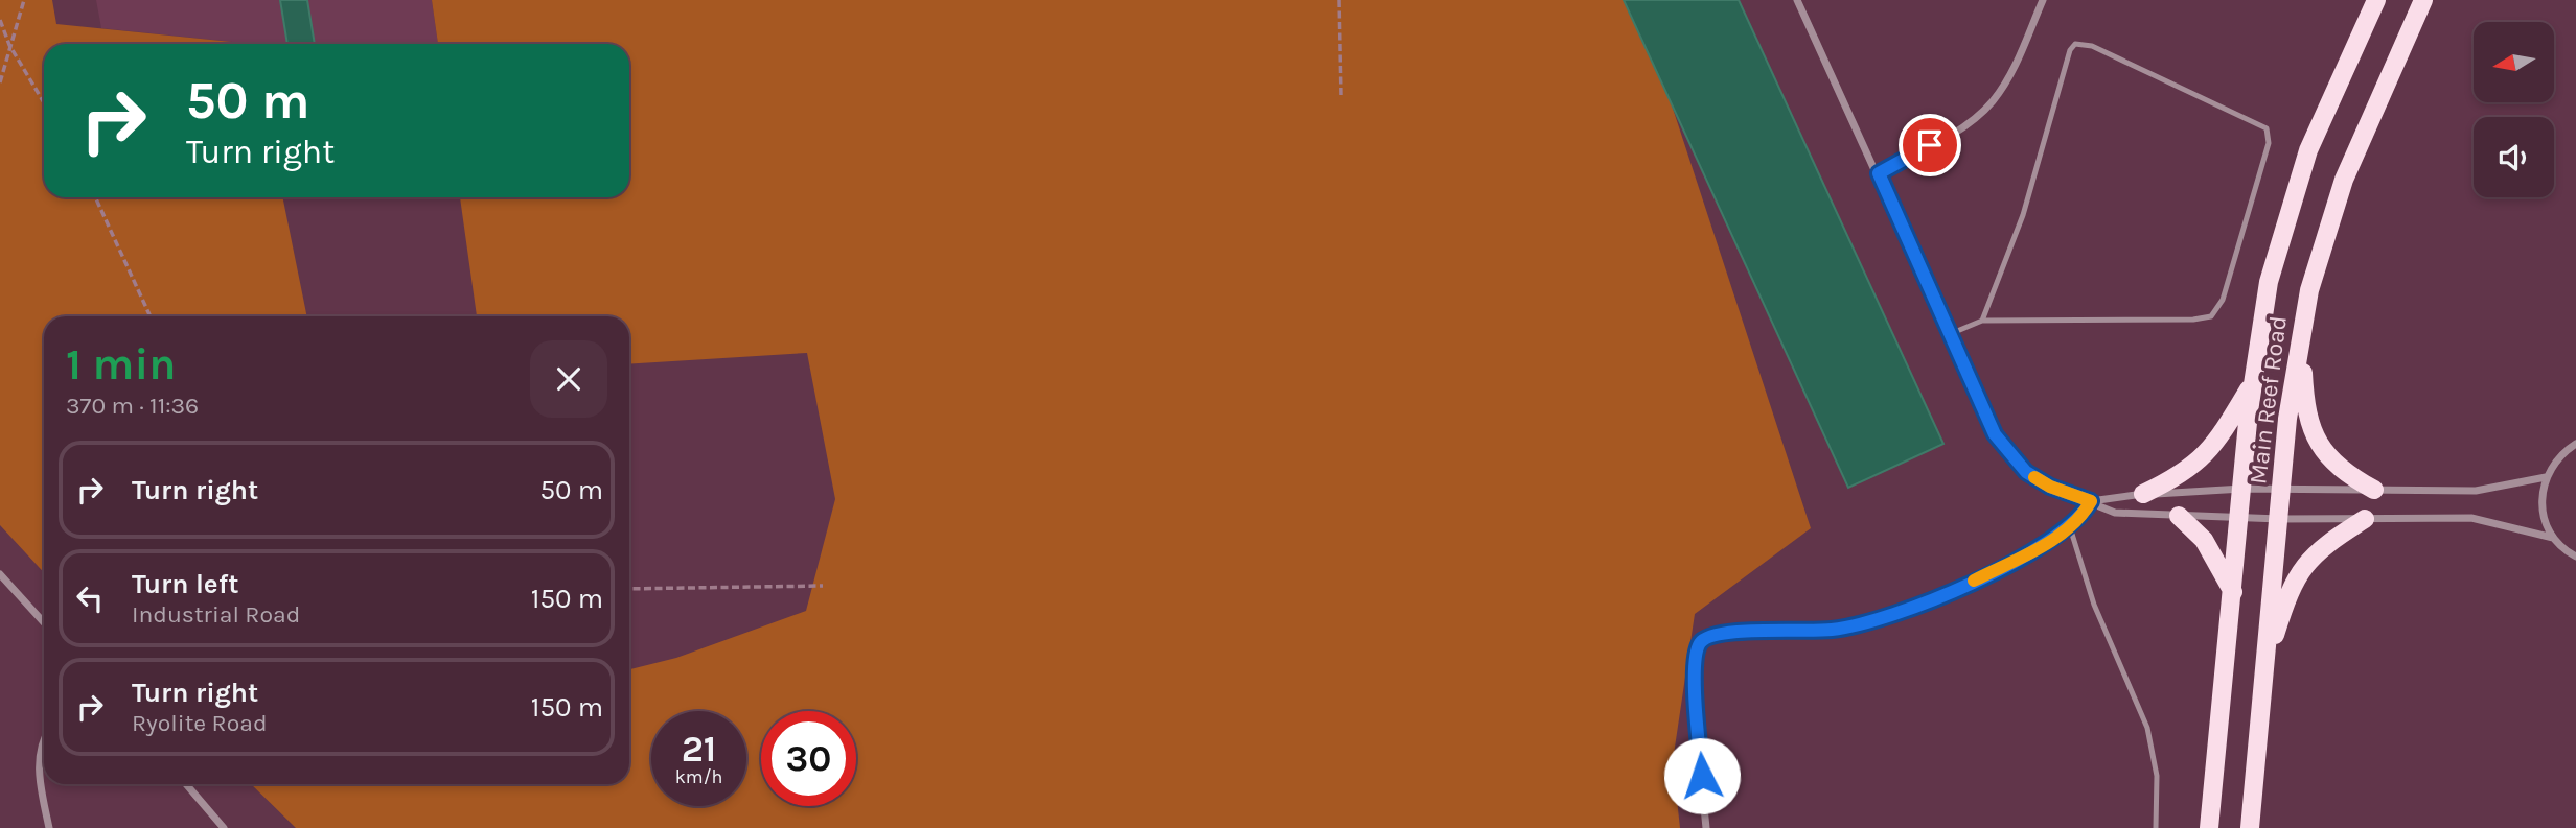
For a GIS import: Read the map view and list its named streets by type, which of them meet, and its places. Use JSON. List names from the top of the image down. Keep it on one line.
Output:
{"streets":{"main road":["Main Reef Road"]},"north":"left","page":{"turn":["50 m","Turn right"],"heading":["1 min","370 m · 11:36"],"list":[{"name":"Turn right","value":"50 m"},{"name":"Turn left","note":"Industrial Road","value":"150 m"},{"name":"Turn right","note":"Ryolite Road","value":"150 m"}],"speed":"21 km/h","limit":"30"}}
